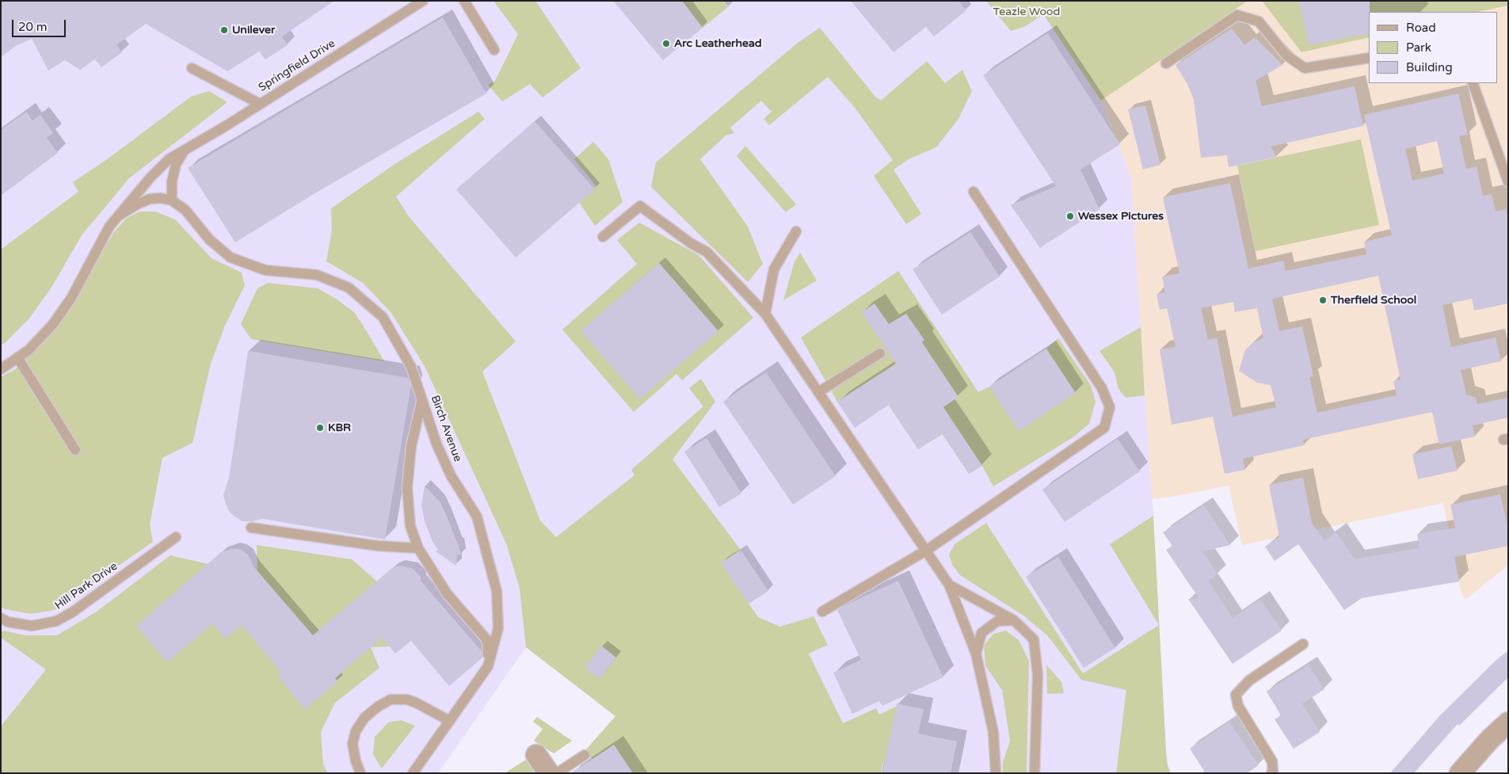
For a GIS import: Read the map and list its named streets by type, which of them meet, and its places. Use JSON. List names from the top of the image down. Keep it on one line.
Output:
{"streets":{"lane":["Springfield Drive","Birch Avenue","Hill Park Drive"]},"crossings":[["Springfield Drive","Birch Avenue"]],"parks":["Teazle Wood"],"places":["Unilever","Arc Leatherhead","Wessex Pictures","Therfield School","KBR"],"legend":["Road","Park","Building"],"scale_bar":"20 m"}
